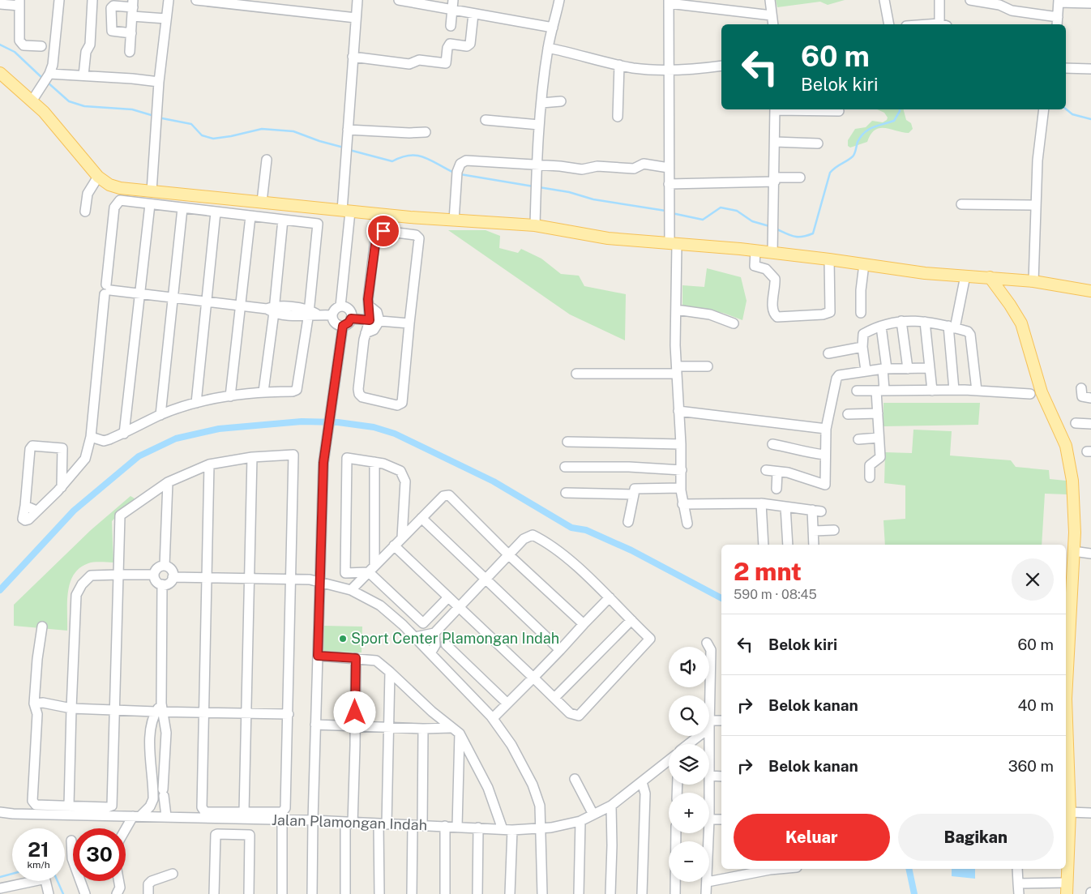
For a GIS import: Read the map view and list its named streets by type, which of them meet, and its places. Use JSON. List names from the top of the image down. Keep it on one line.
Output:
{"streets":{"street":["Jalan Plamongan Indah"]},"places":["Sport Center Plamongan Indah"],"page":{"turn":["60 m","Belok kiri"],"heading":["2 mnt","590 m · 08:45"],"list":[{"name":"Belok kiri","value":"60 m"},{"name":"Belok kanan","value":"40 m"},{"name":"Belok kanan","value":"360 m"}],"map_buttons":["+","−"],"buttons":["Keluar","Bagikan"],"speed":"21 km/h","limit":"30"}}
